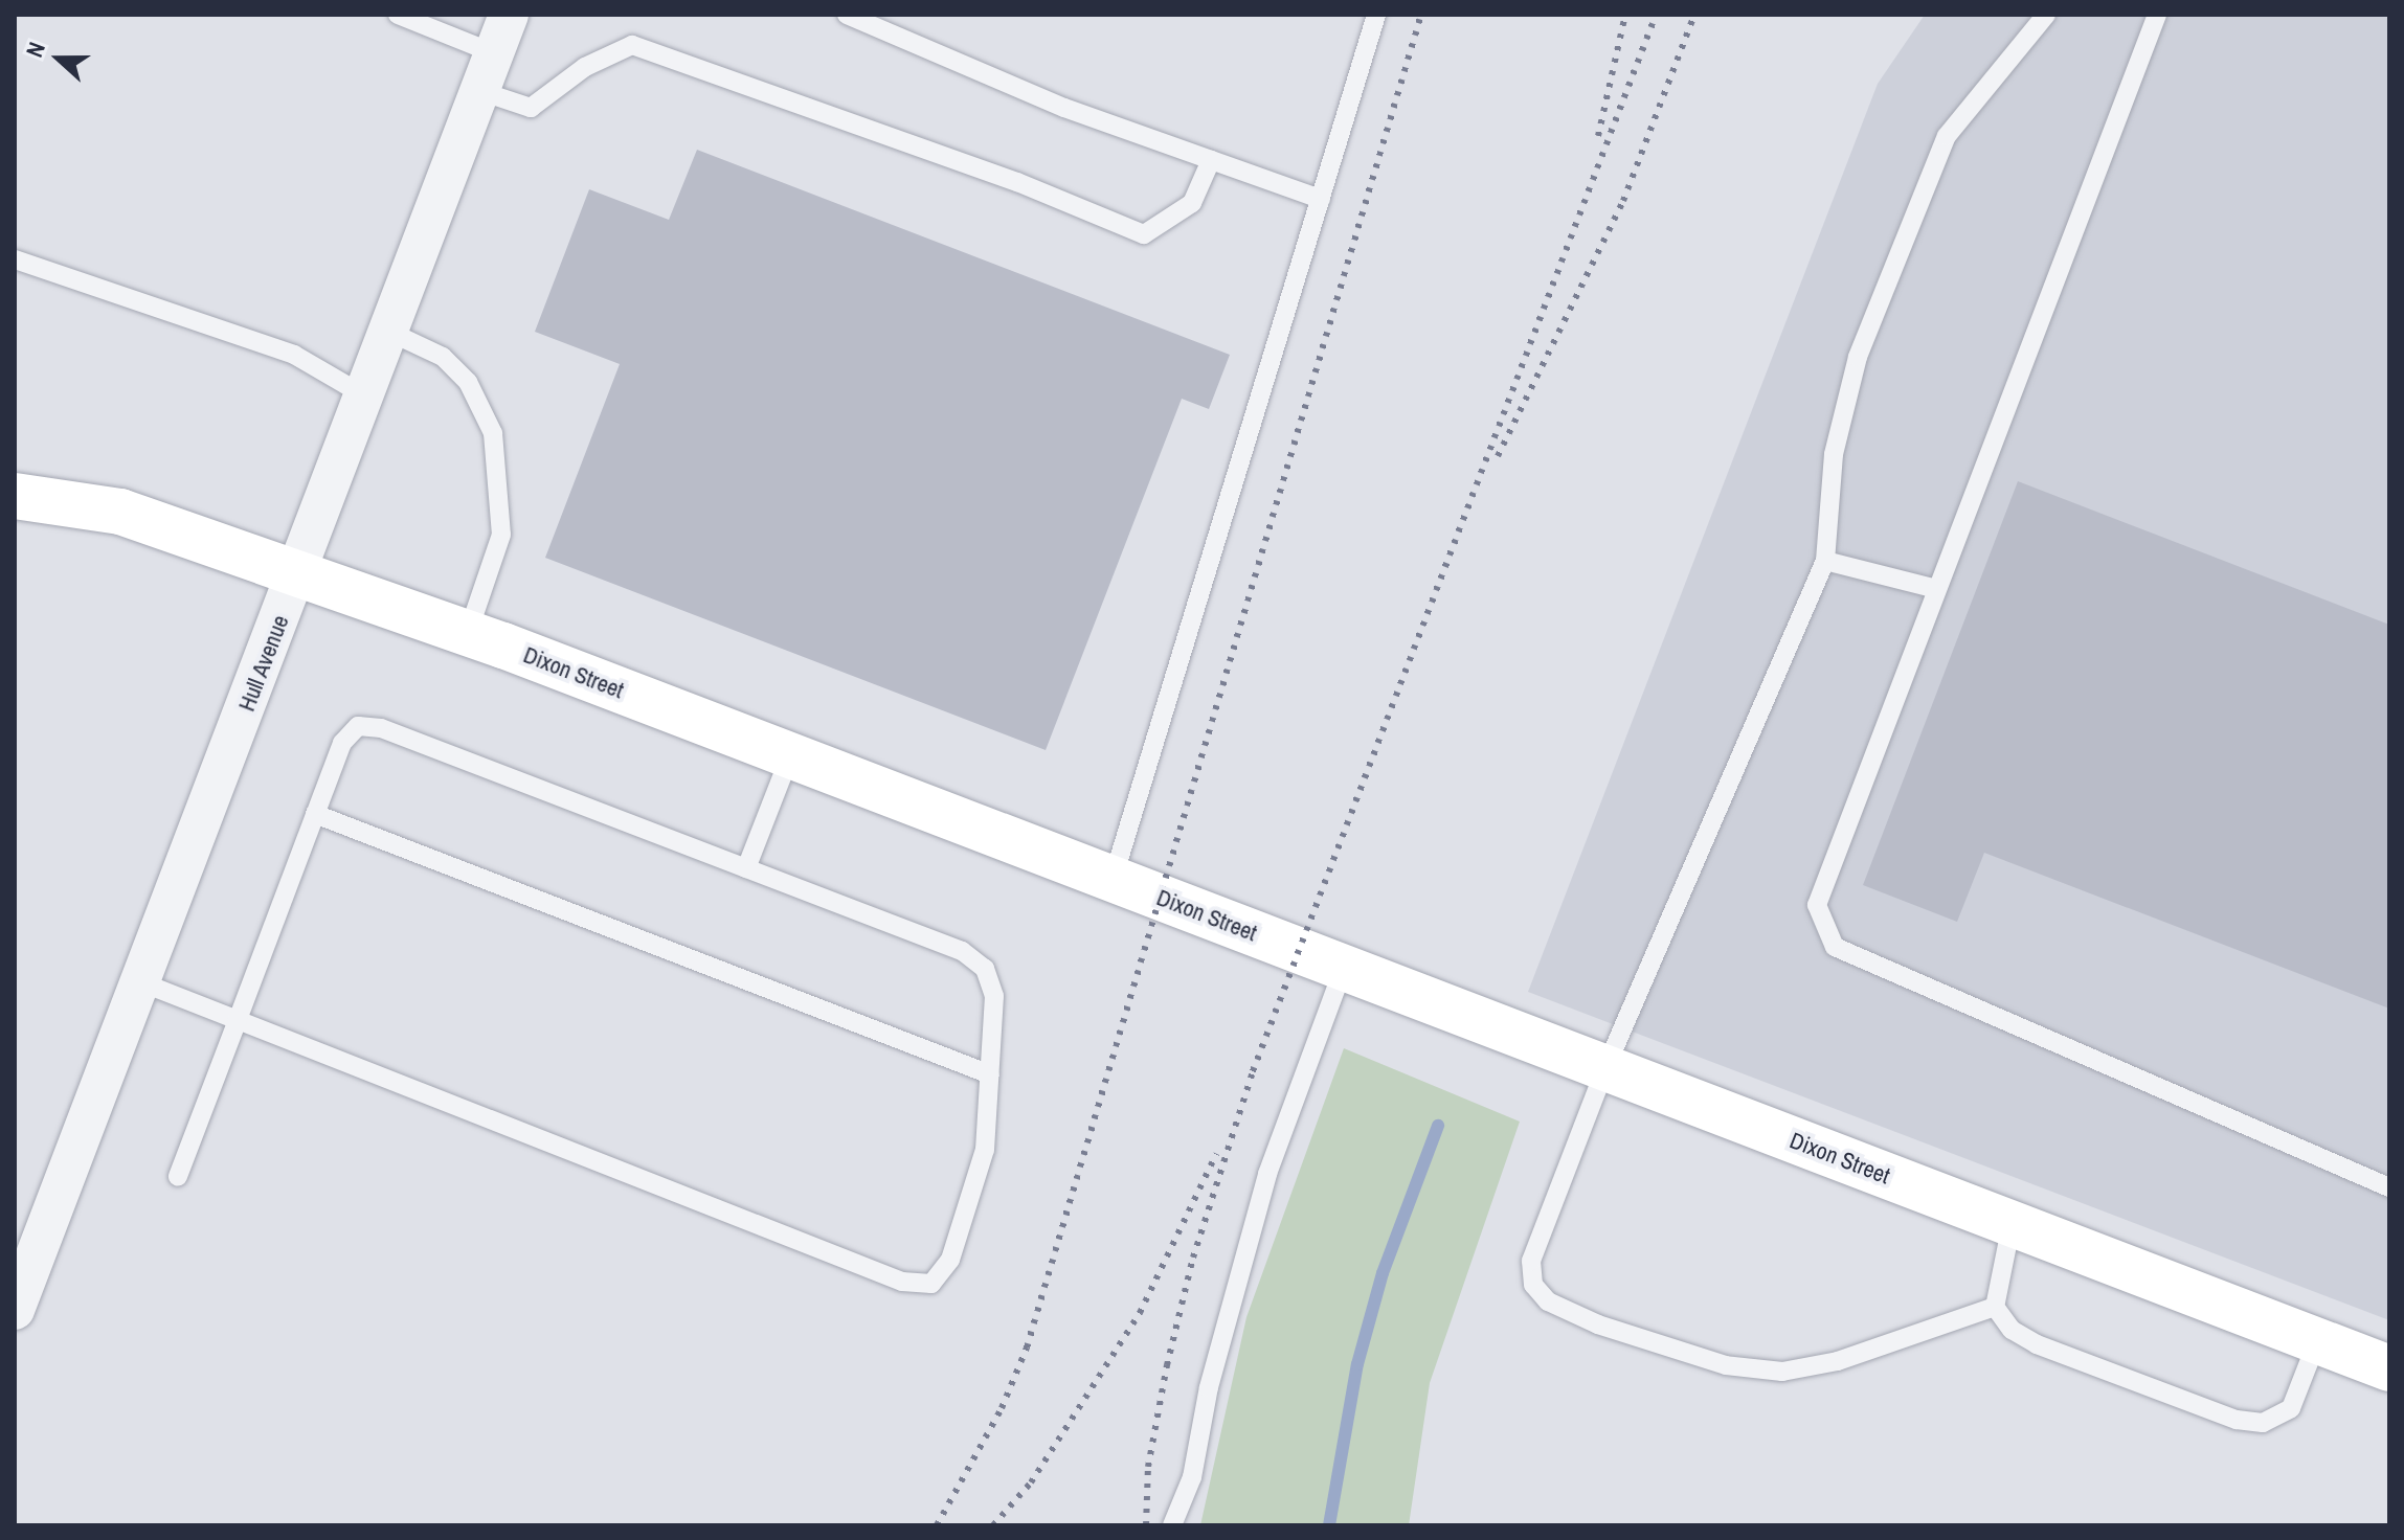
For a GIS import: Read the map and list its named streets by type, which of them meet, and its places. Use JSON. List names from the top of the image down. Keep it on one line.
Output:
{"streets":{"street":["Hull Avenue","Dixon Street"]},"crossings":[["Hull Avenue","Dixon Street"]],"north":"left"}
